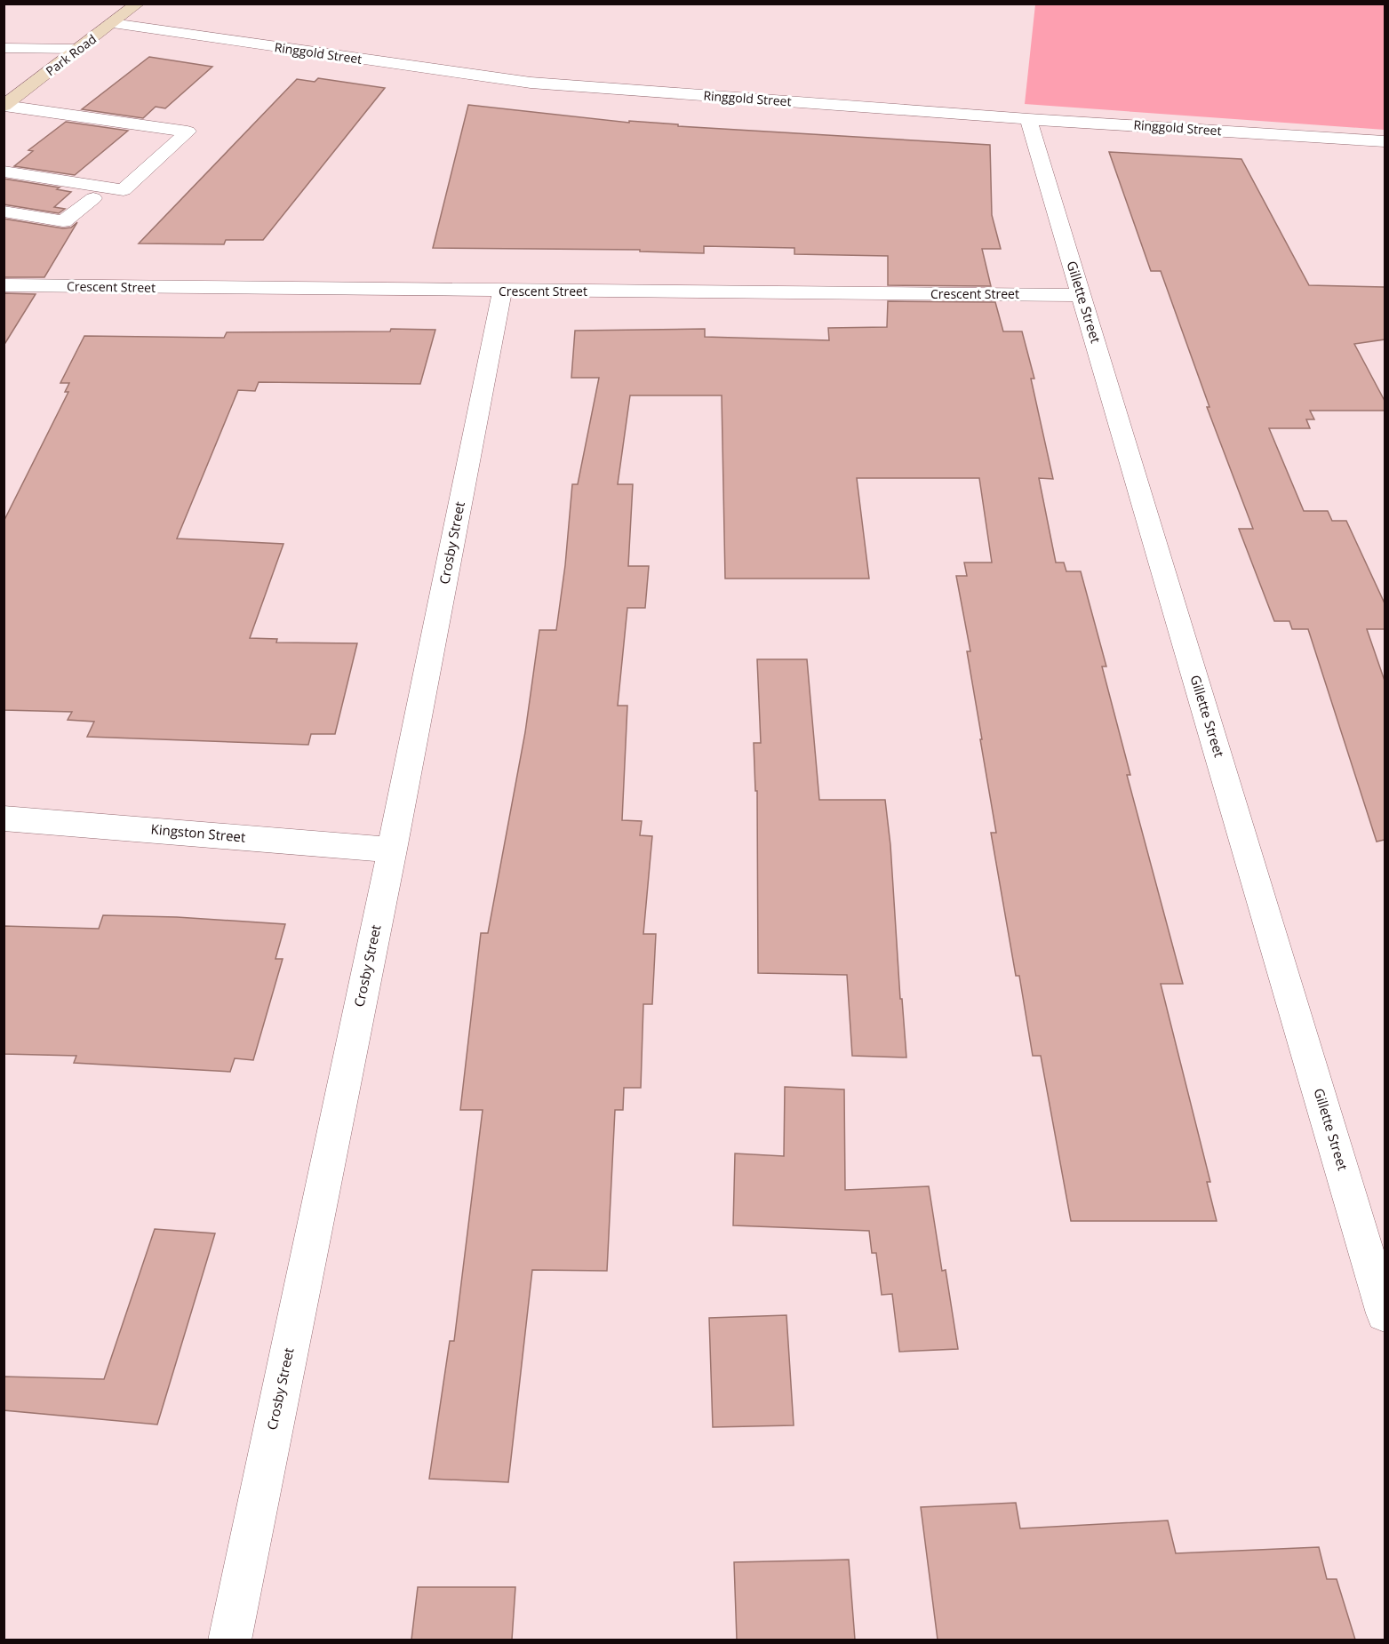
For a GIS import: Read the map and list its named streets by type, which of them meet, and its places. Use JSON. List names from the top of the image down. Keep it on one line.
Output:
{"streets":{"main road":["Park Road"],"street":["Ringgold Street","Crescent Street","Gillette Street","Crosby Street","Kingston Street"]},"crossings":[["Ringgold Street","Park Road"],["Ringgold Street","Gillette Street"],["Crescent Street","Gillette Street"],["Crescent Street","Crosby Street"],["Crosby Street","Kingston Street"]]}
